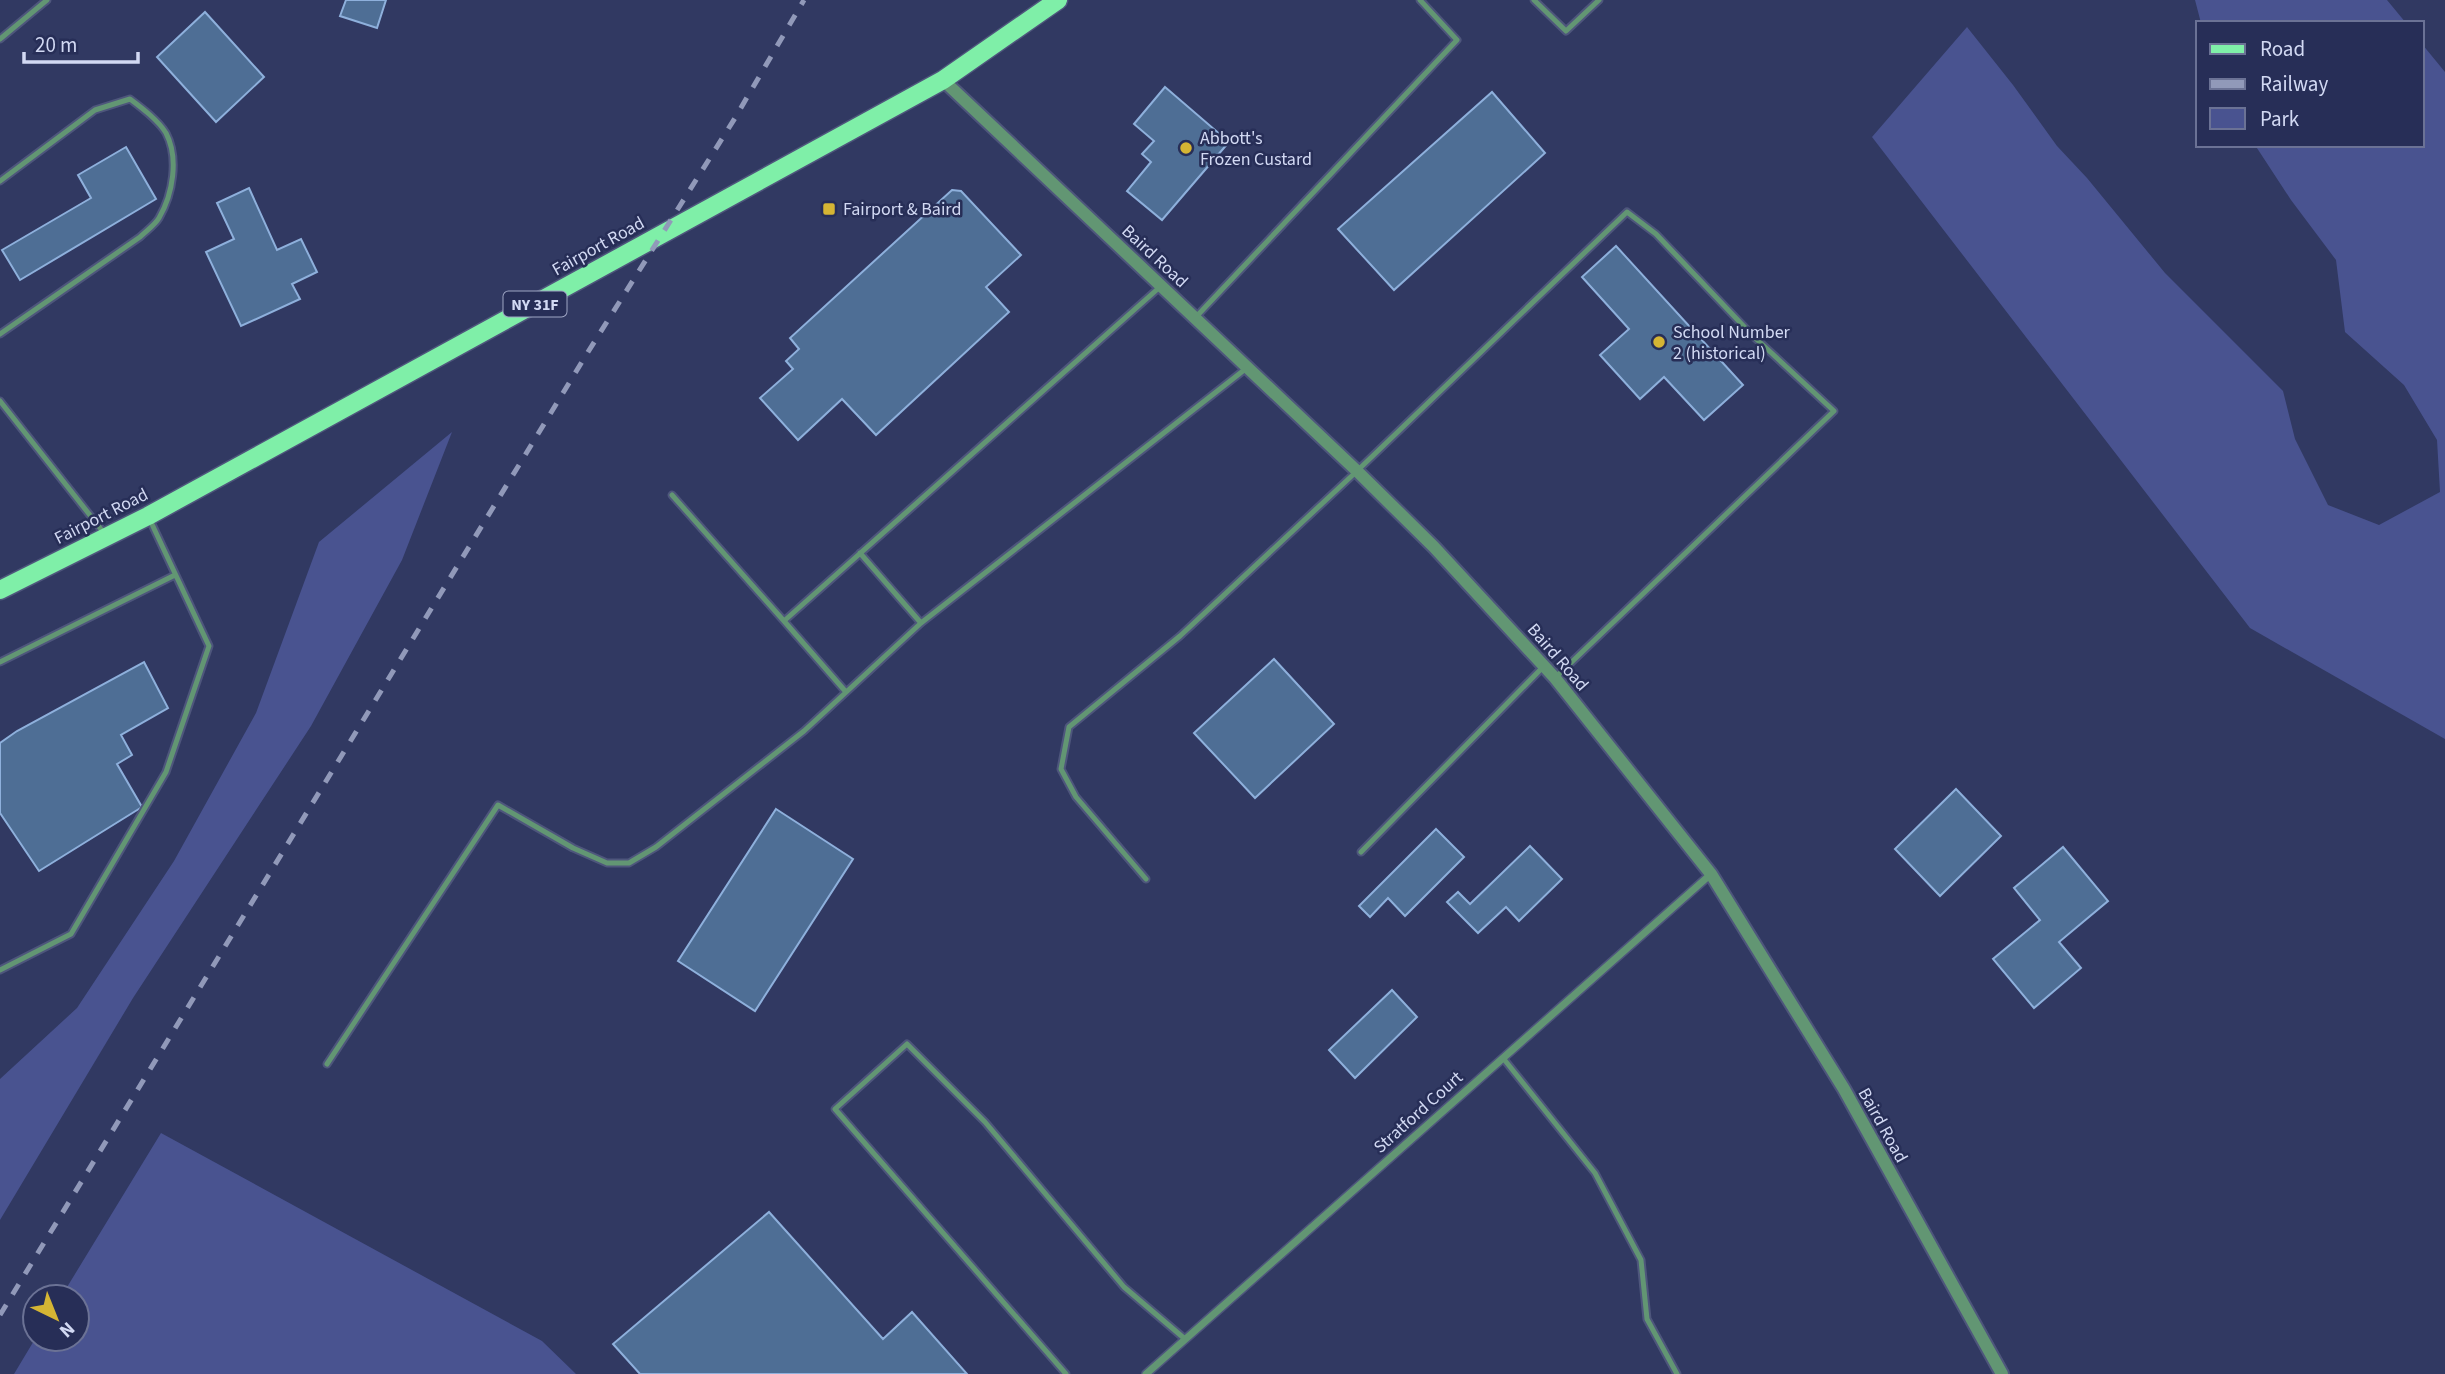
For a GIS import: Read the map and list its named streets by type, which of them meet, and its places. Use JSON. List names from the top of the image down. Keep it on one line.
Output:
{"streets":{"main road":["Fairport Road","NY 31F"],"street":["Baird Road","Stratford Court"]},"crossings":[["Fairport Road","Baird Road"],["Baird Road","Stratford Court"]],"places":{"other":["Abbott's Frozen Custard","School Number 2 (historical)"],"transit":["Fairport & Baird"]},"legend":["Road","Railway","Park"],"scale_bar":"20 m","north":"bottom right"}
